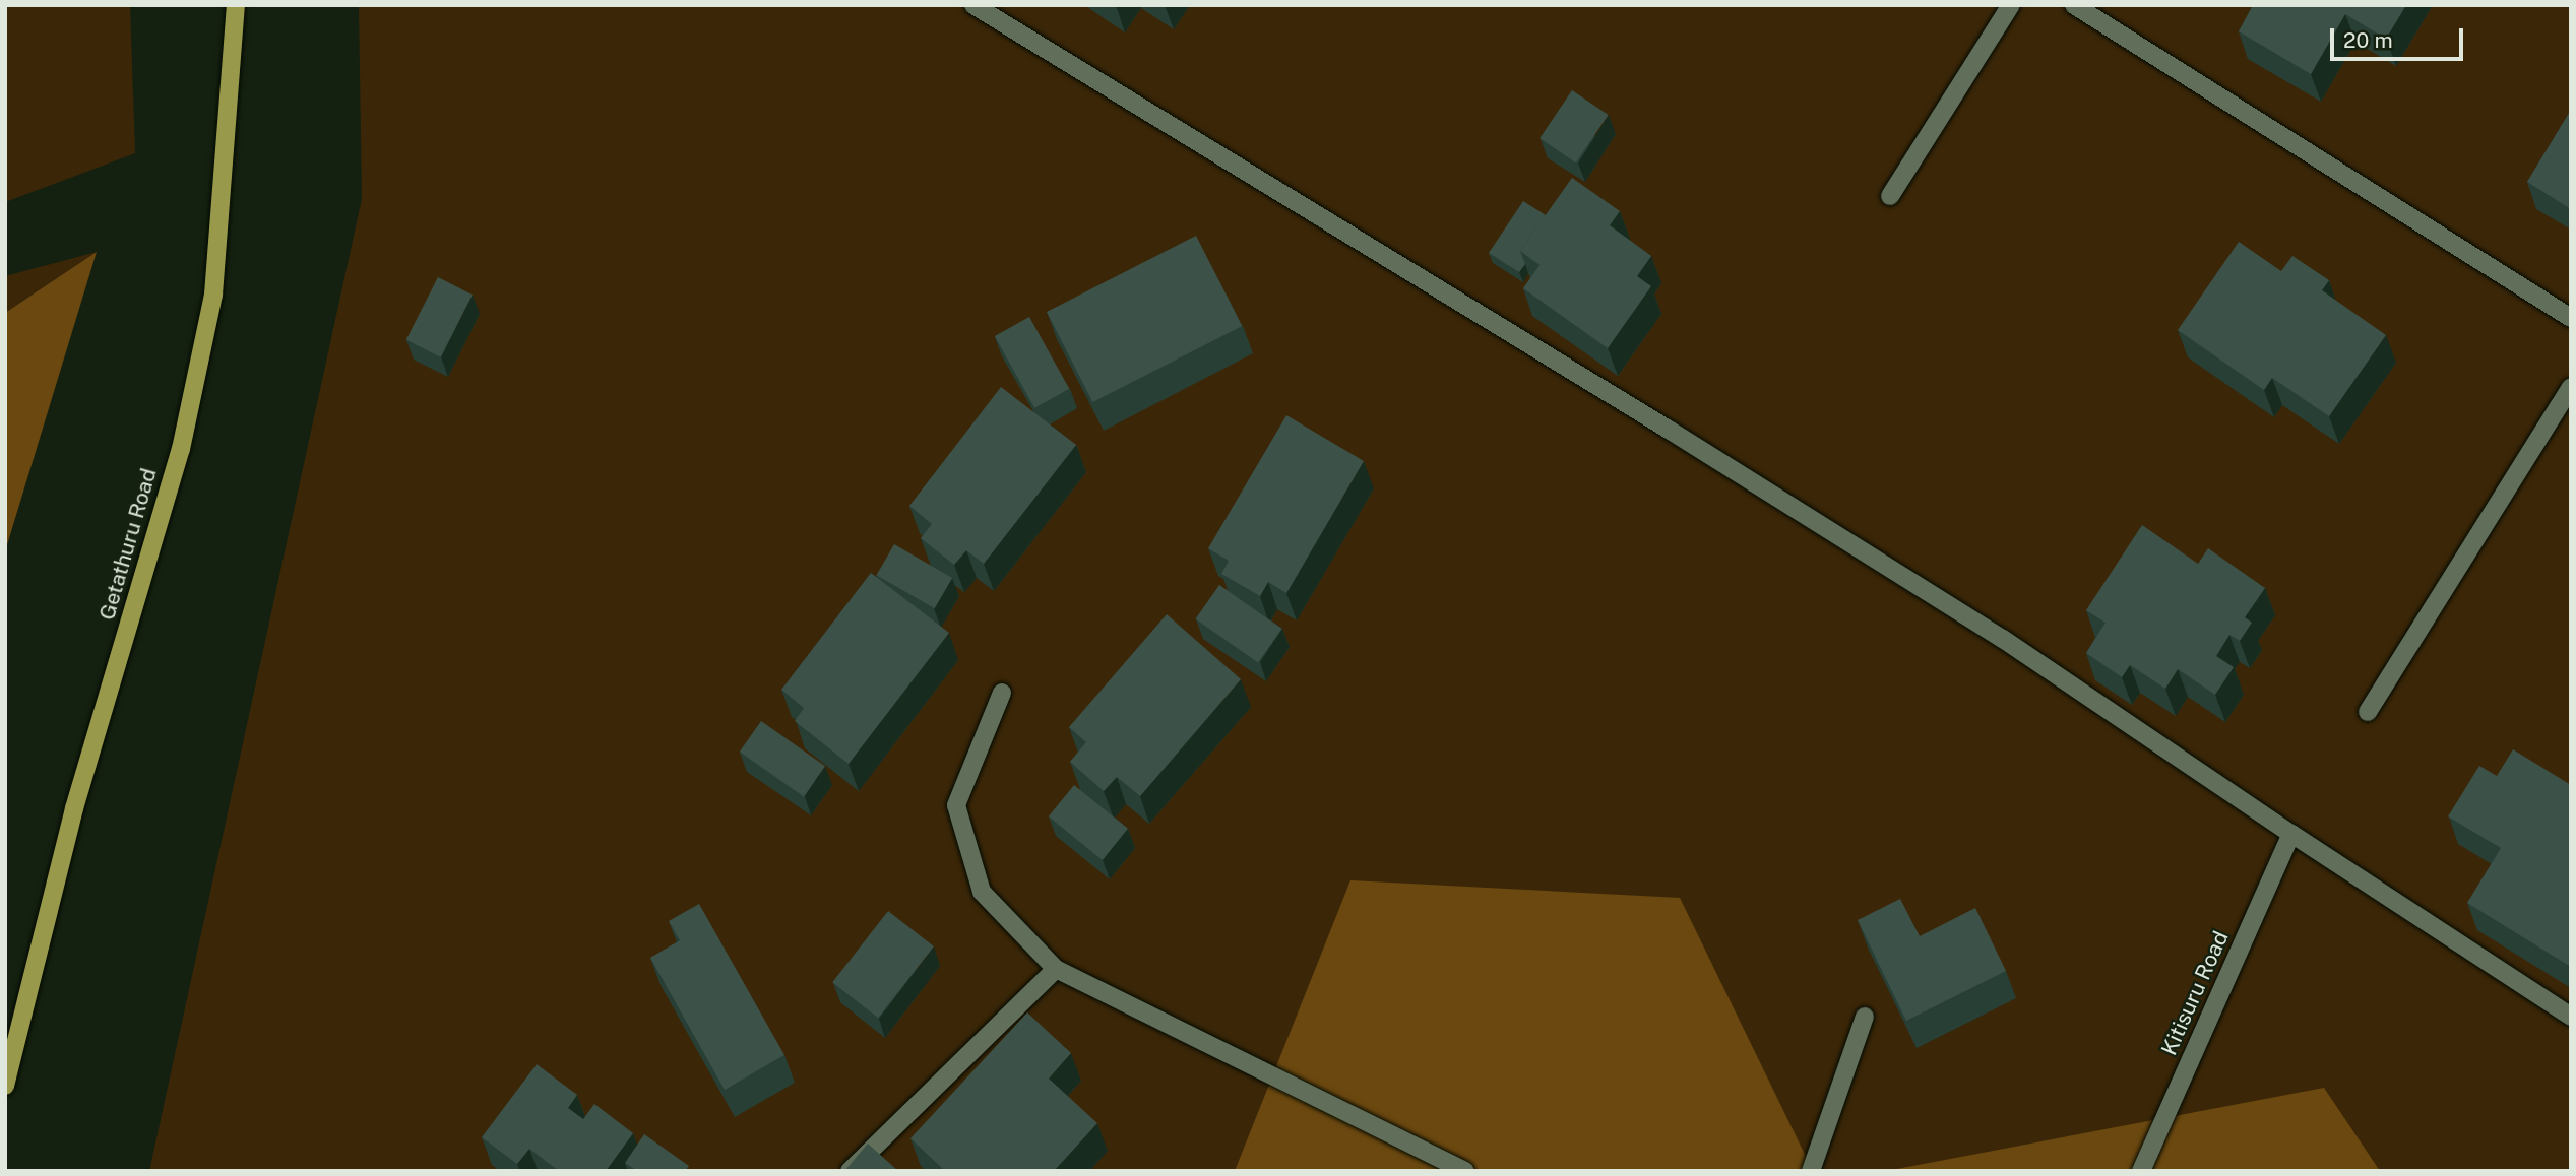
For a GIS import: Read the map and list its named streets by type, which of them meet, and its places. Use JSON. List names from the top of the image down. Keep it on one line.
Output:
{"streets":{"main road":["Getathuru Road"],"street":["Kitisuru Road"]},"scale_bar":"20 m"}
